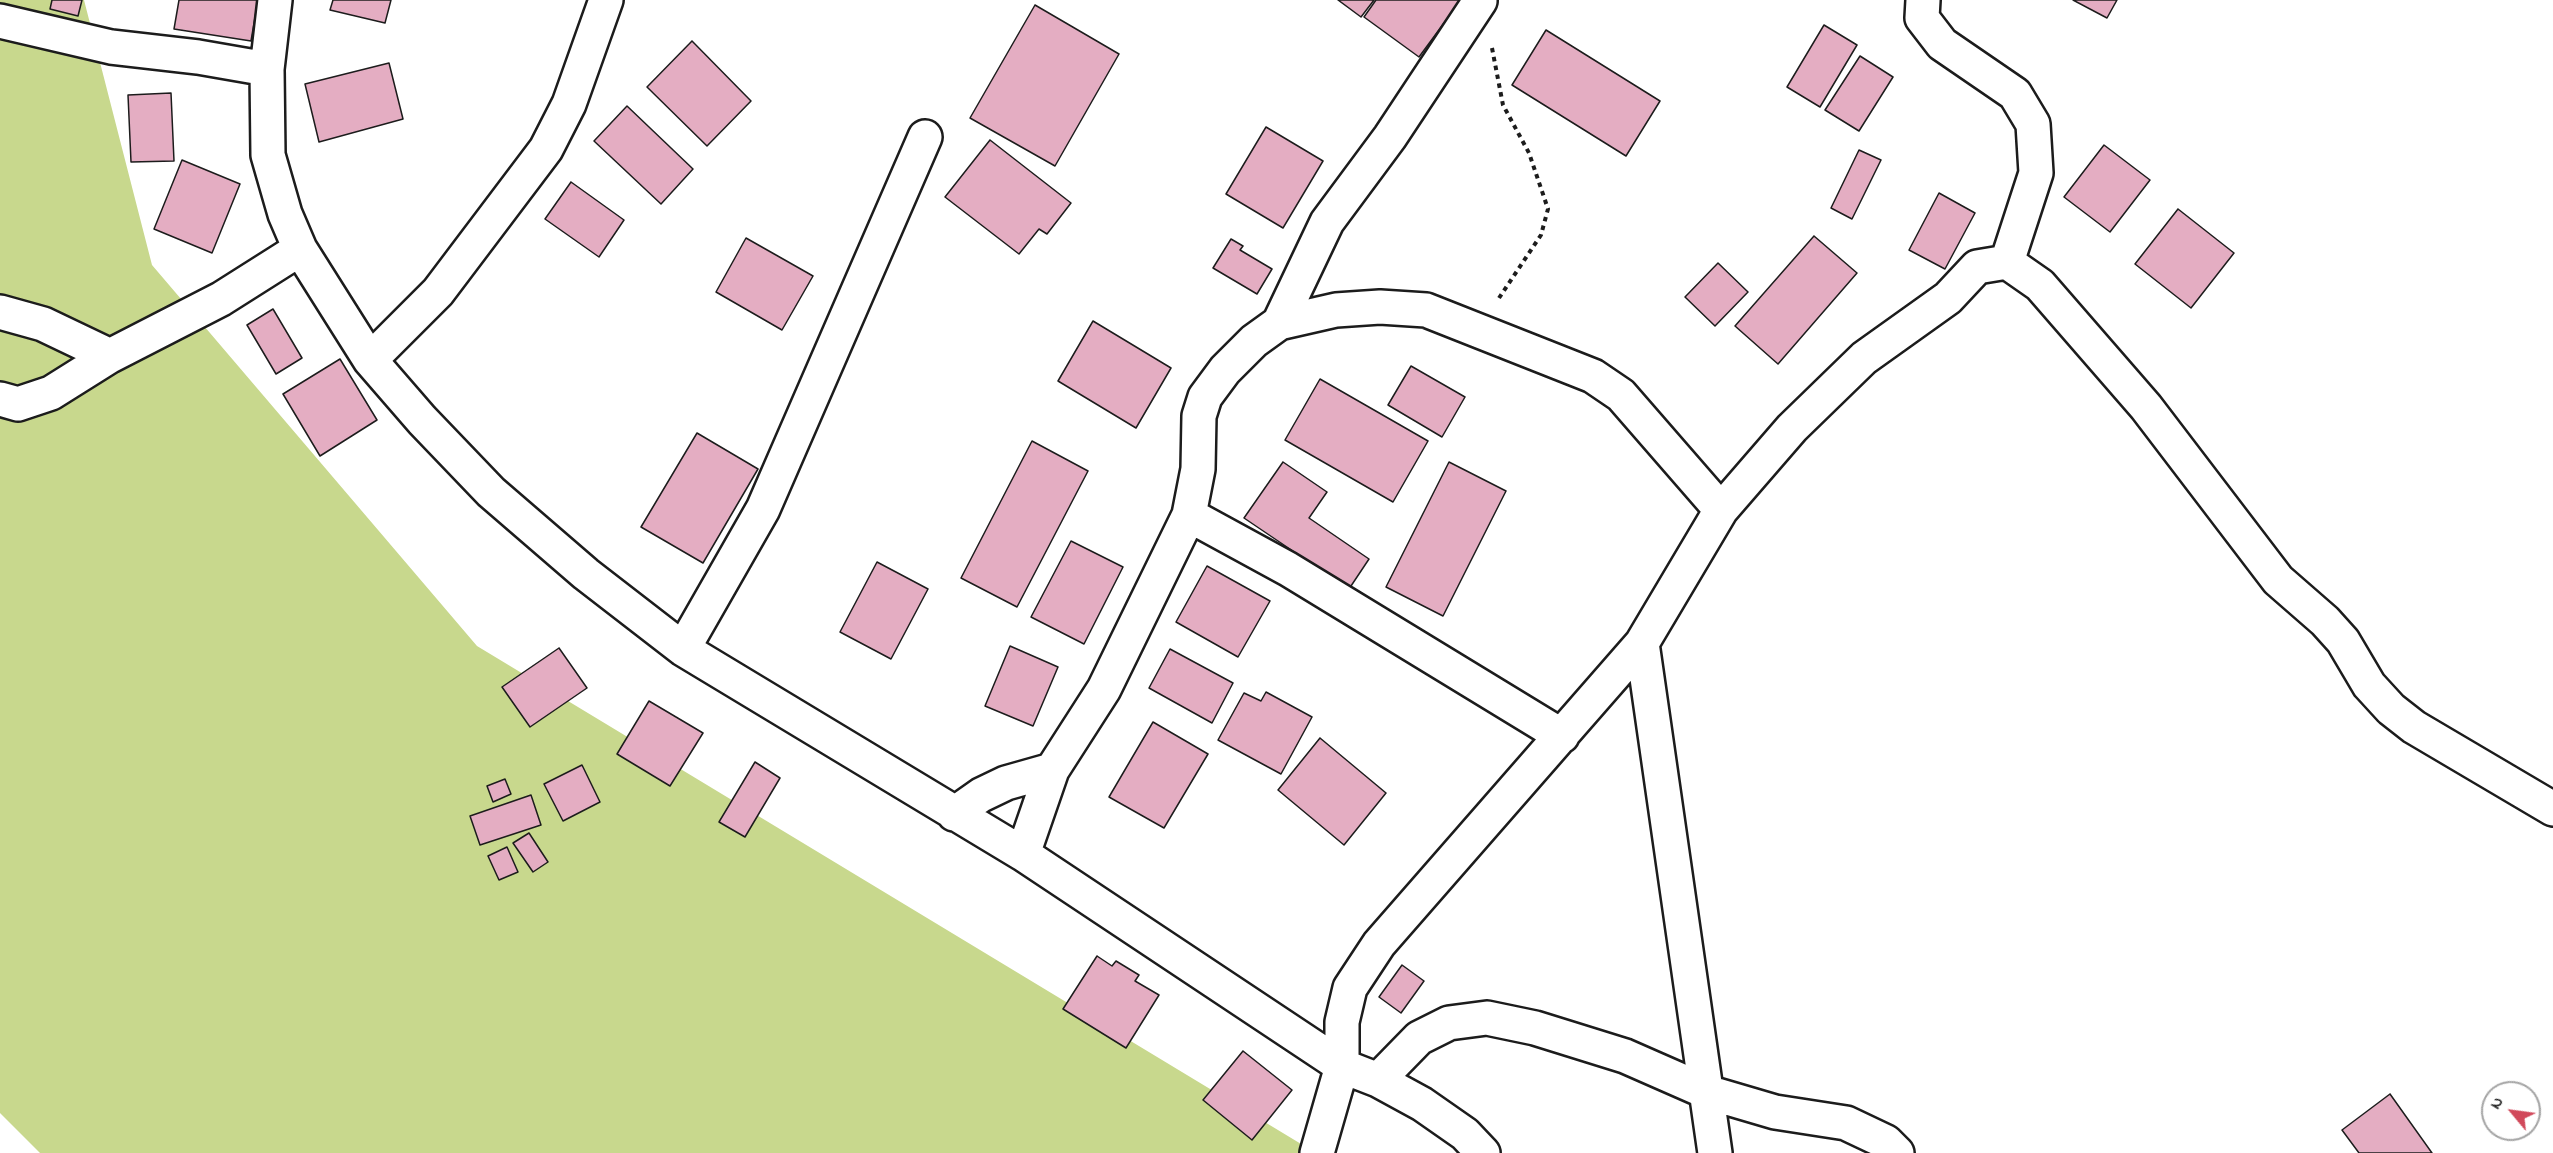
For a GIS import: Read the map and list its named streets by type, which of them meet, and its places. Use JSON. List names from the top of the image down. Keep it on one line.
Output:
{"north":"top left"}
